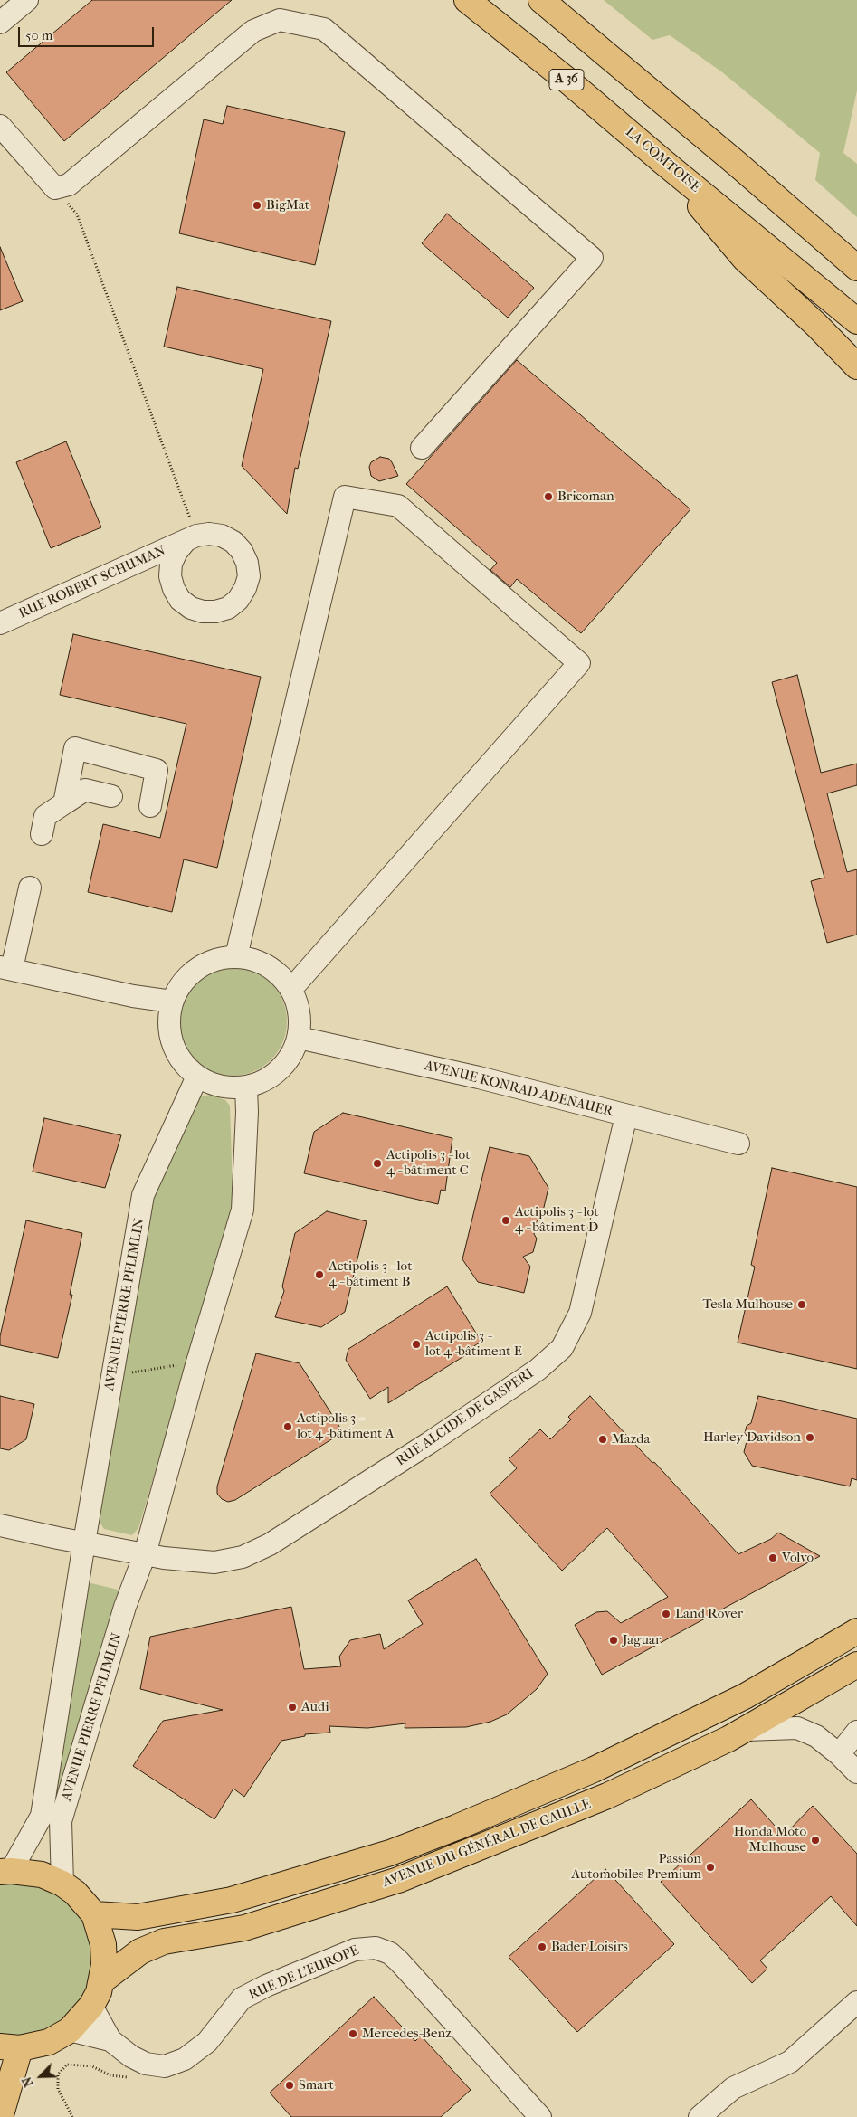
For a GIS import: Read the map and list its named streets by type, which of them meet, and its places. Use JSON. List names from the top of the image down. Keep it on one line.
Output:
{"streets":{"main road":["A 36","LA COMTOISE","AVENUE DU GÉNÉRAL DE GAULLE"],"street":["RUE ROBERT SCHUMAN","AVENUE KONRAD ADENAUER","AVENUE PIERRE PFLIMLIN","RUE ALCIDE DE GASPERI","RUE DE L'EUROPE"]},"crossings":[["AVENUE KONRAD ADENAUER","AVENUE PIERRE PFLIMLIN"],["AVENUE KONRAD ADENAUER","RUE ALCIDE DE GASPERI"],["AVENUE PIERRE PFLIMLIN","RUE ALCIDE DE GASPERI"]],"places":["BigMat","Bricoman","Actipolis 3 - lot 4 - bâtiment C","Actipolis 3 - lot 4 - bâtiment D","Actipolis 3 - lot 4 - bâtiment B","Tesla Mulhouse","Actipolis 3 - lot 4 -bâtiment E","Actipolis 3 - lot 4 -bâtiment A","Harley-Davidson","Mazda","Volvo","Land Rover","Jaguar","Audi","Honda Moto Mulhouse","Passion Automobiles Premium","Bader Loisirs","Mercedes-Benz","Smart"],"scale_bar":"50 m","north":"bottom left"}
